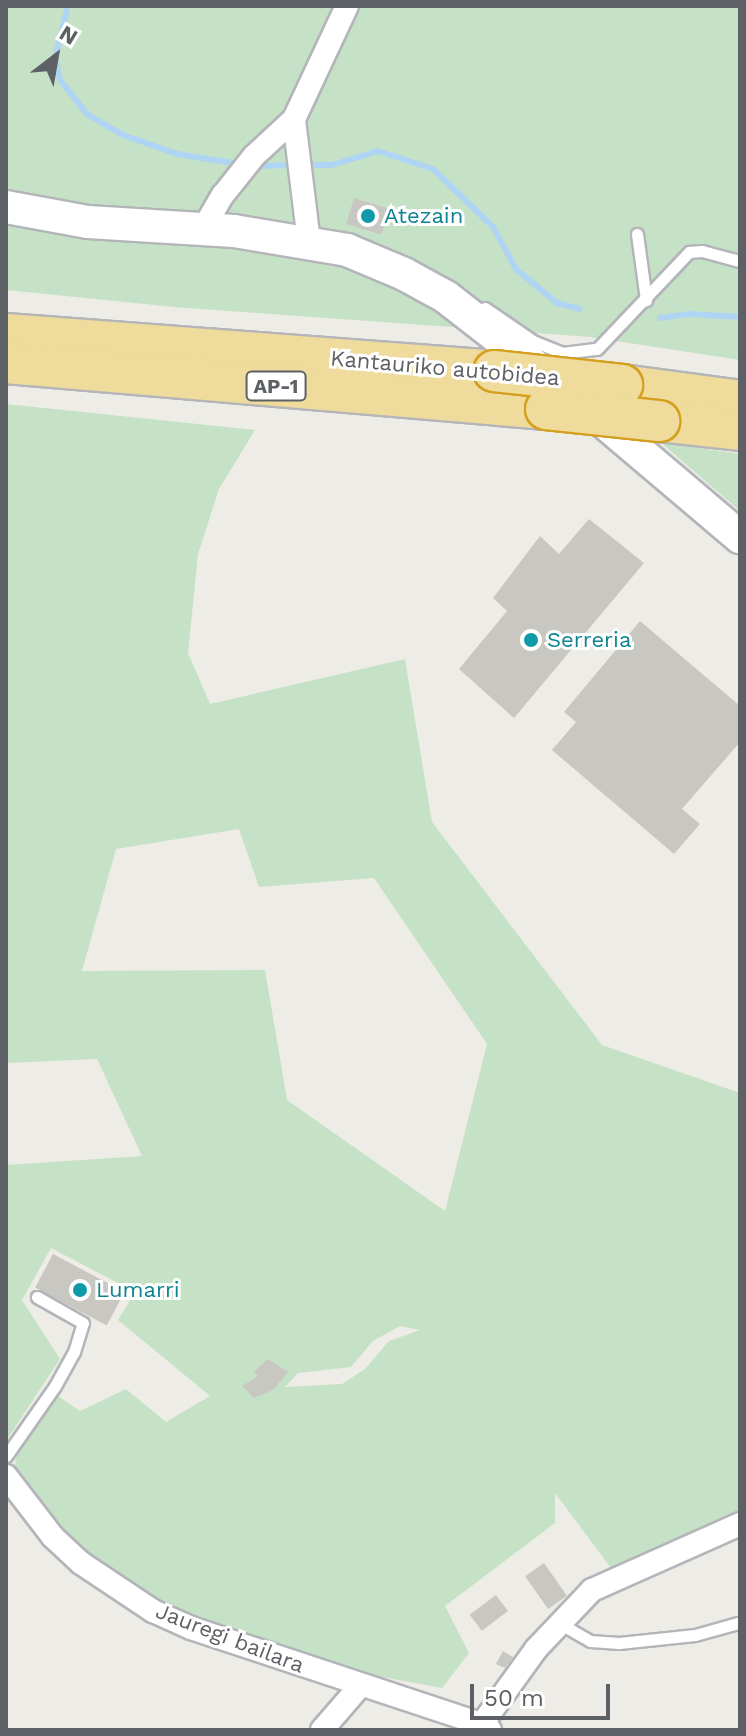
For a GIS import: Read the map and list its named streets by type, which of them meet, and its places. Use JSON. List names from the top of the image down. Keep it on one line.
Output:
{"streets":{"highway":["Kantauriko autobidea","AP-1"],"street":["Jauregi bailara"]},"places":["Atezain","Serreria","Lumarri"],"scale_bar":"50 m","north":"top right"}
